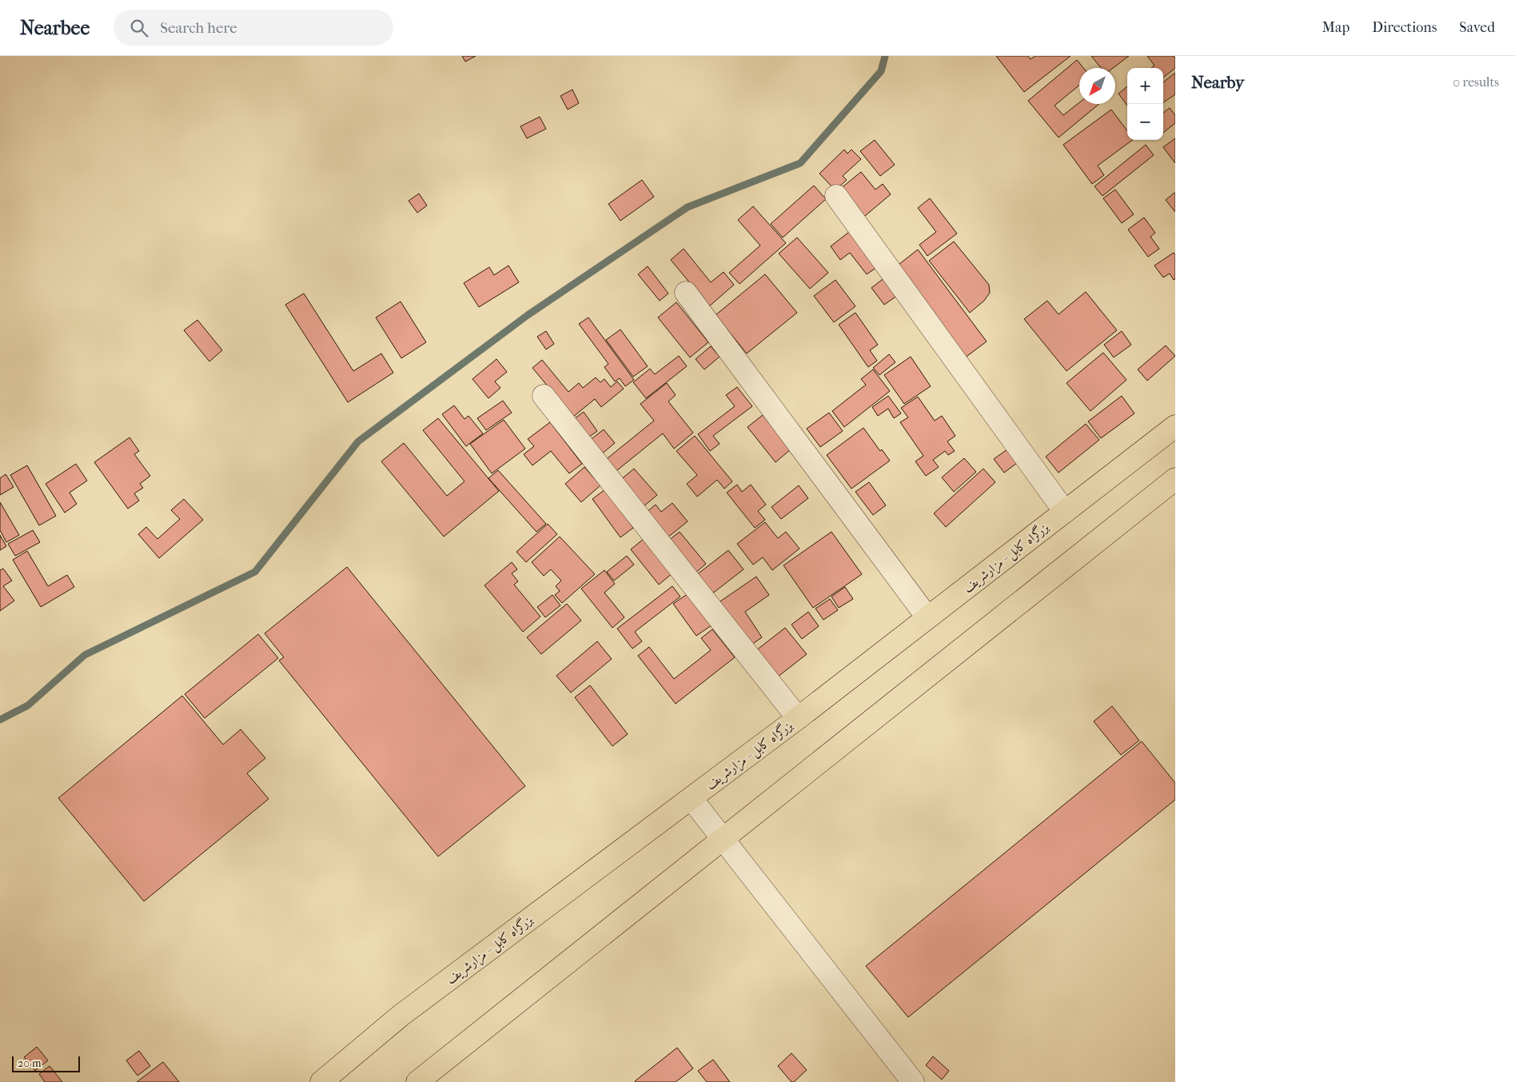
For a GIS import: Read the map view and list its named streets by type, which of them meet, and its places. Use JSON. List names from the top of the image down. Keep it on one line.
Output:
{"streets":{"highway":["بزرگراه کابل - مزارشریف"]},"scale_bar":"20 m","north":"bottom left","page":{"header":"Nearbee","search":"Search here","nav":["Map","Directions","Saved"],"heading":["Nearby","0 results"],"map_buttons":["+","−"],"scale":"20 m"}}
